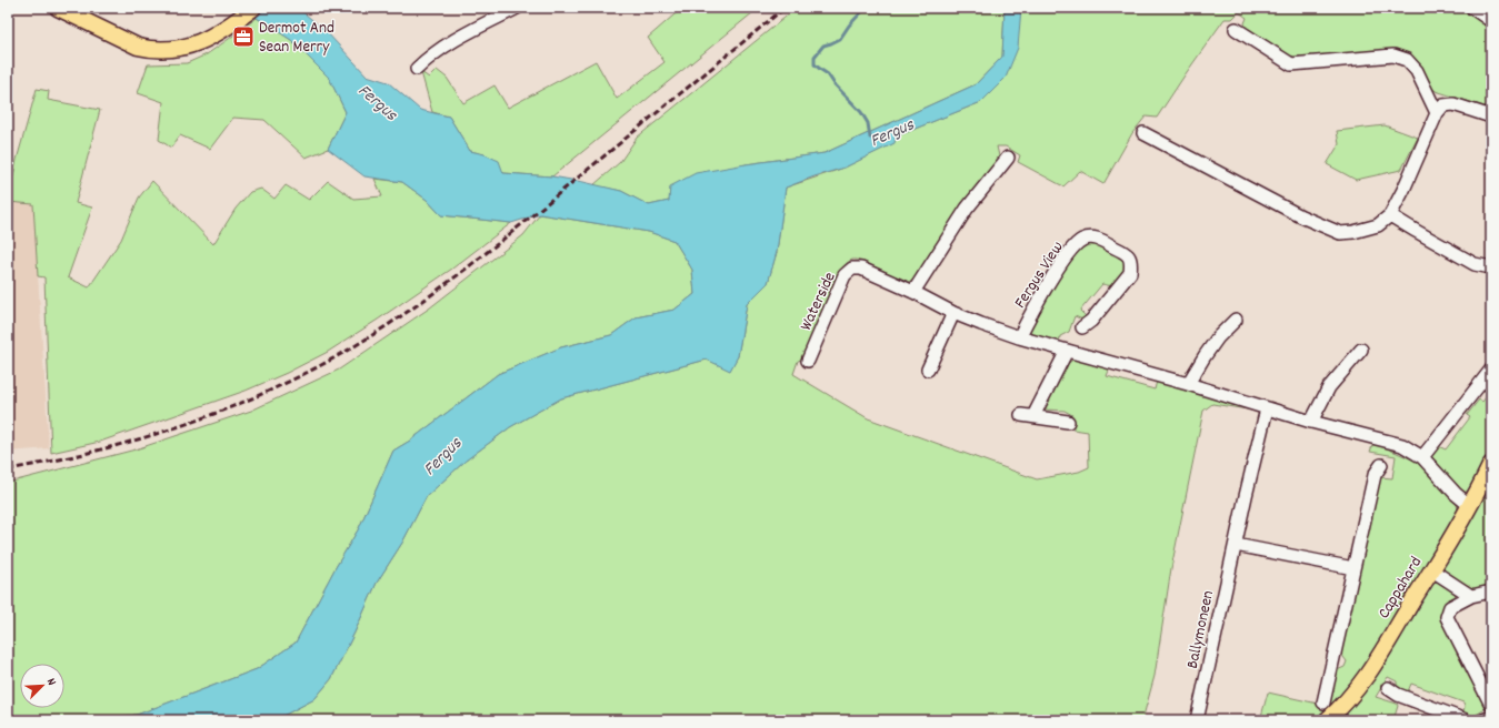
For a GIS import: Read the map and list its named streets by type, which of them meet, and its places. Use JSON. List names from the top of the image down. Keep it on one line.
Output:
{"streets":{"main road":["Cappahard"],"street":["Fergus View","Waterside","Ballymoneen"]},"water":["Fergus"],"places":{"office":["Dermot And Sean Merry"]},"north":"top right"}
